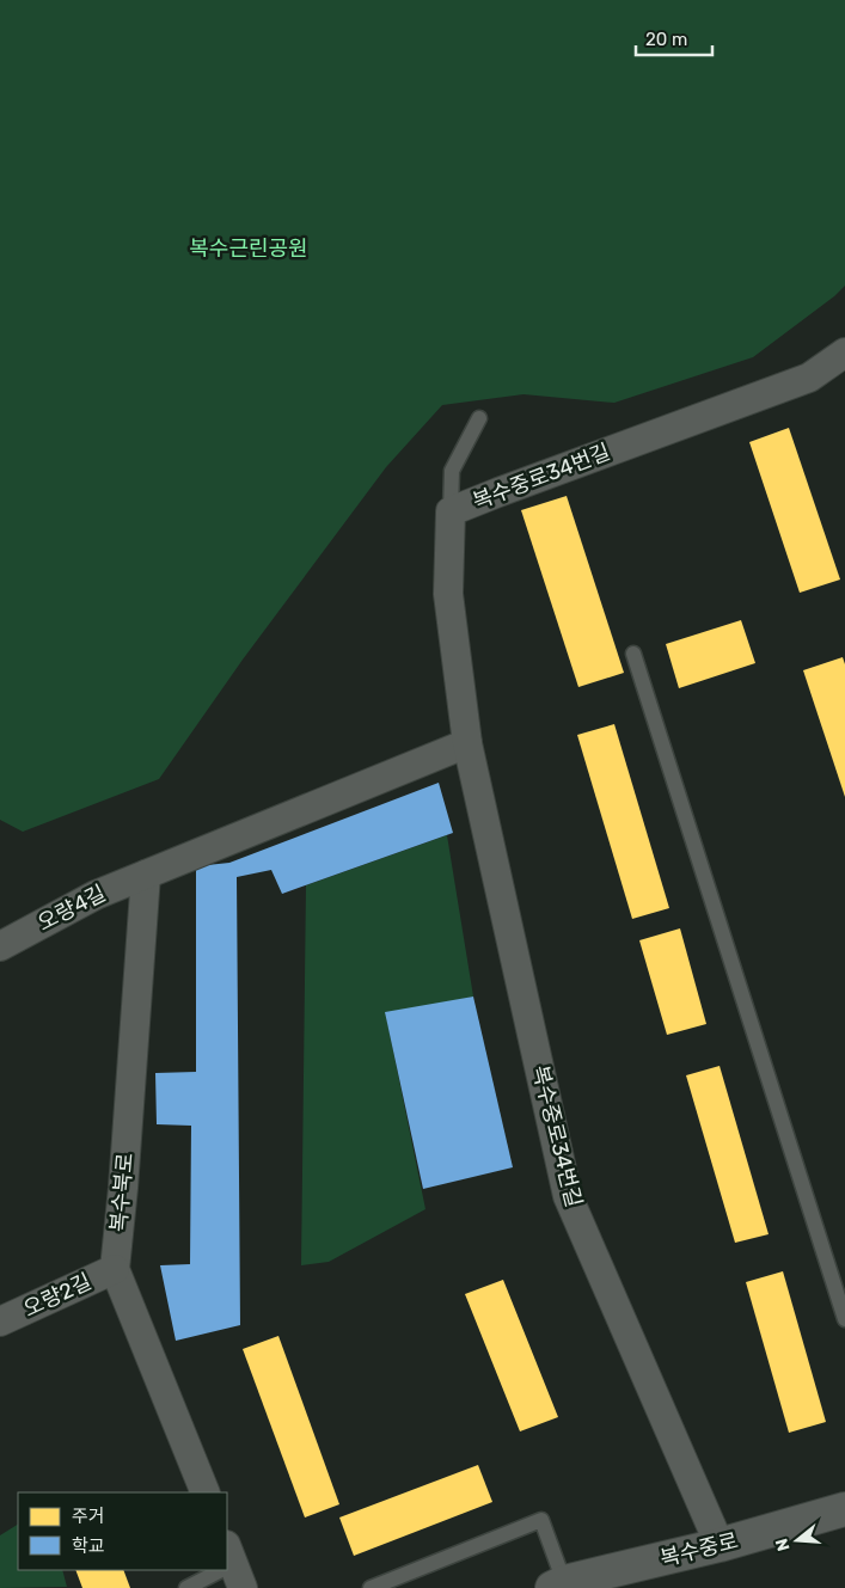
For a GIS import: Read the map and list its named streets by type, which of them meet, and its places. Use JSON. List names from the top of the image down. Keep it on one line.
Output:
{"streets":{"street":["복수중로34번길","오량4길","복수북로","오량2길","복수중로"]},"crossings":[["복수중로34번길","복수중로"],["오량4길","복수북로"],["복수북로","오량2길"]],"parks":["복수근린공원"],"legend":["주거","학교"],"scale_bar":"20 m","north":"left"}
